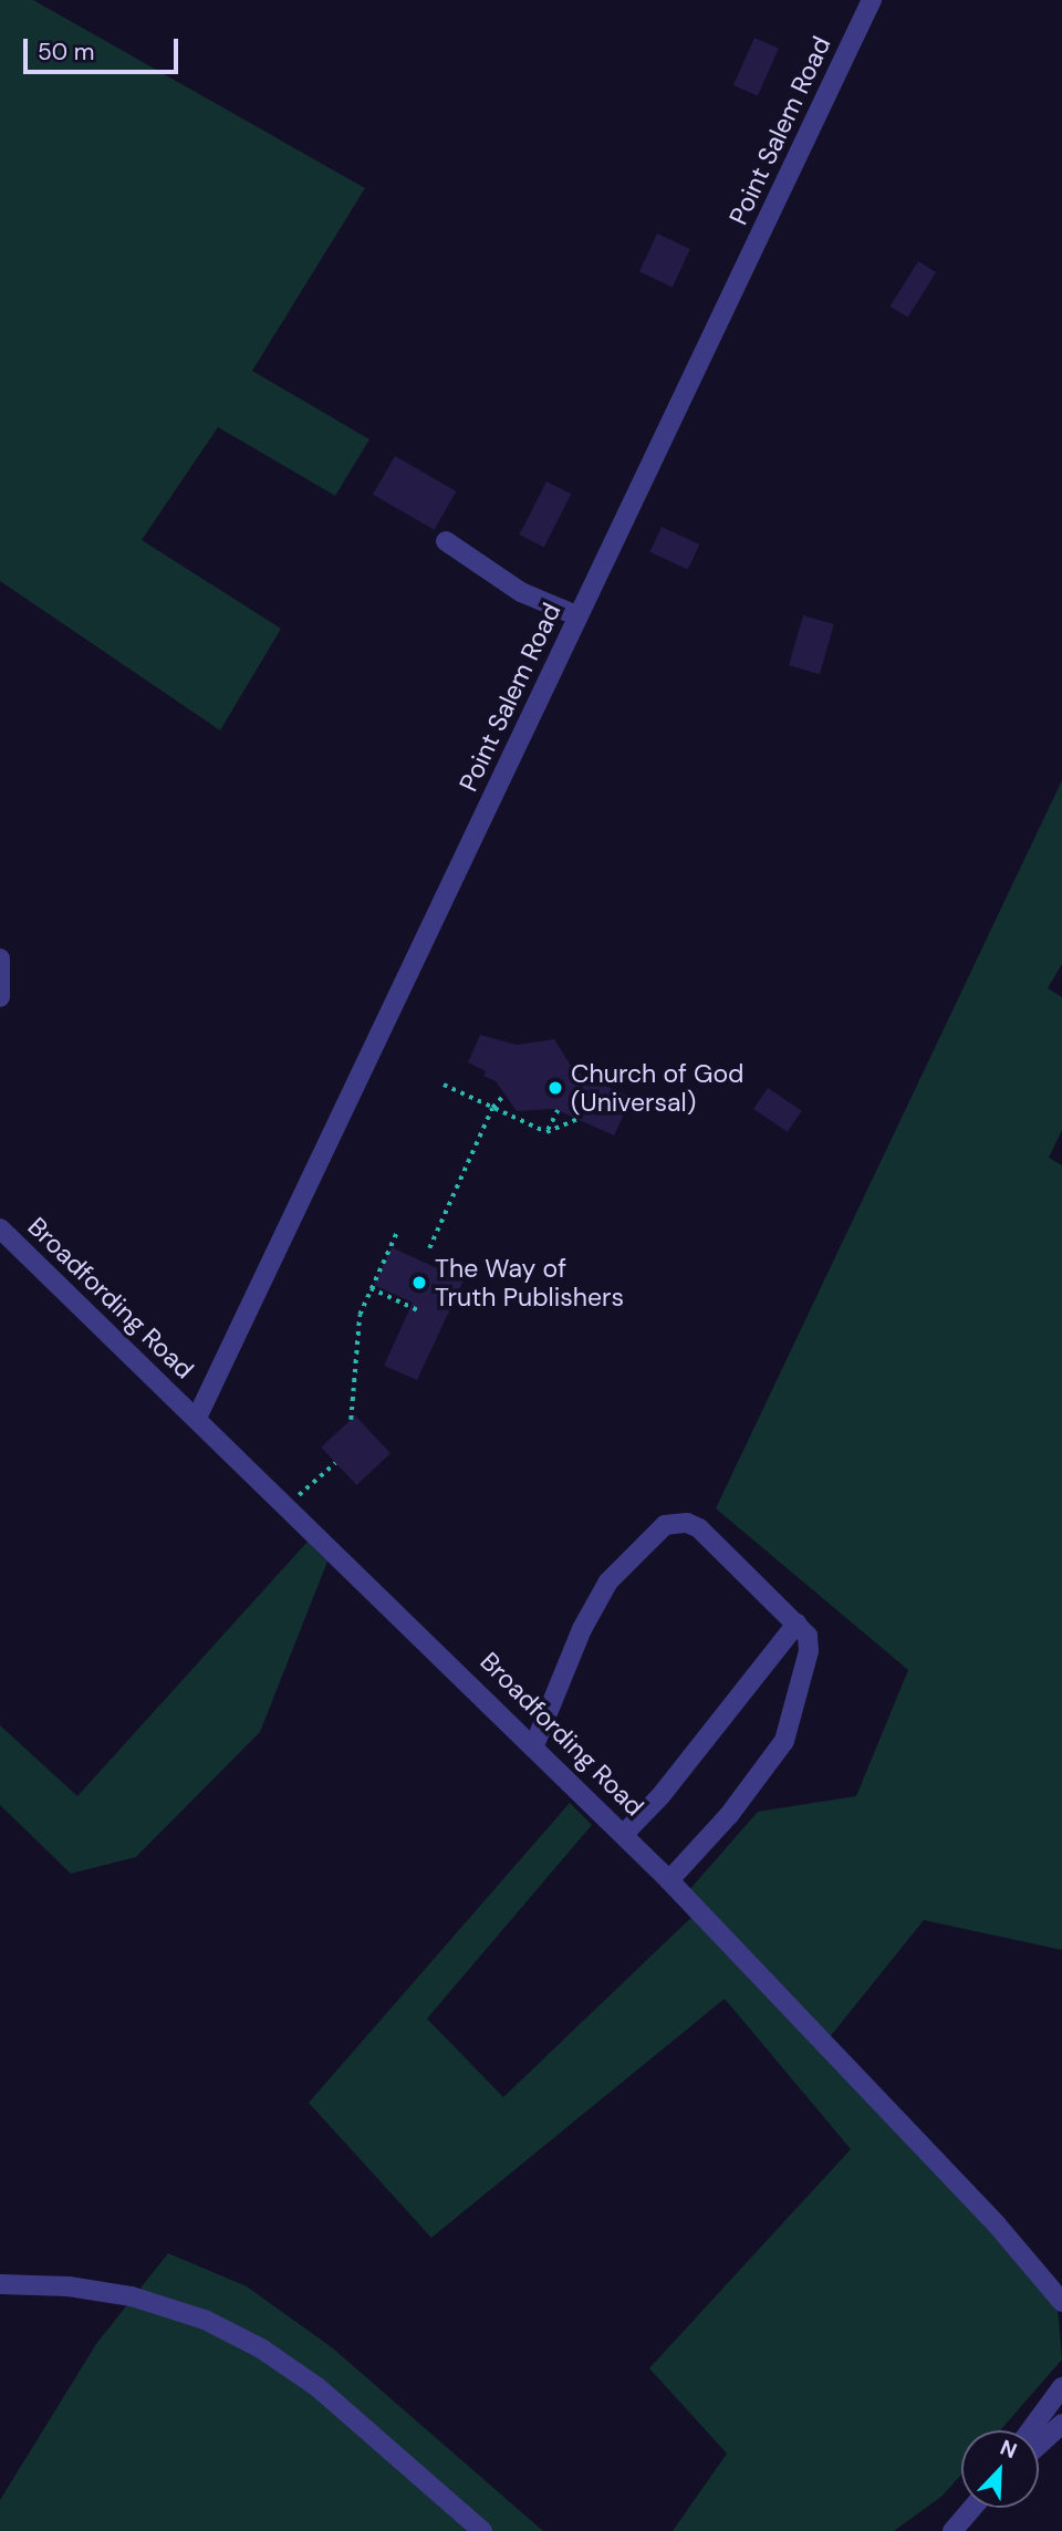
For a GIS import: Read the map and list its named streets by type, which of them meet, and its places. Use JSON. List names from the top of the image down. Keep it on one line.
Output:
{"streets":{"street":["Point Salem Road","Broadfording Road"]},"crossings":[["Point Salem Road","Broadfording Road"]],"places":["Church of God (Universal)","The Way of Truth Publishers"],"scale_bar":"50 m","north":"top right"}
